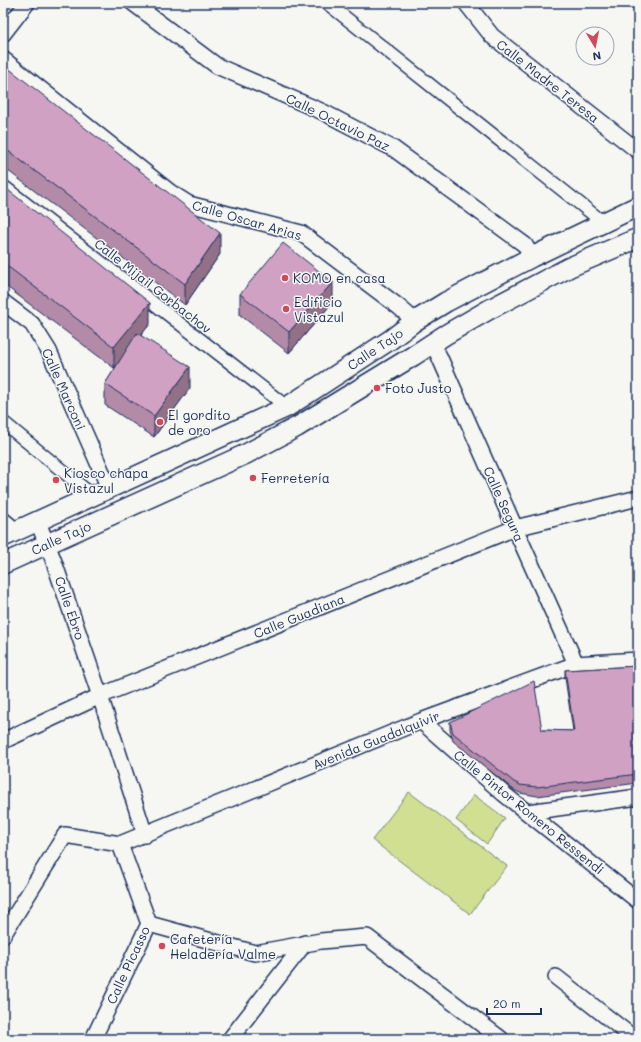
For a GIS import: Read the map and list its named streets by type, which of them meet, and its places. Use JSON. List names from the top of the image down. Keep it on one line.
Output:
{"streets":{"street":["Calle Madre Teresa","Calle Octavio Paz","Calle Oscar Arias","Calle Mijail Gorbachov","Calle Tajo","Calle Marconi","Calle Segura","Calle Ebro","Calle Guadiana","Avenida Guadalquivir","Calle Pintor Romero Ressendi","Calle Picasso"]},"crossings":[["Calle Octavio Paz","Calle Tajo"],["Calle Oscar Arias","Calle Tajo"],["Calle Mijail Gorbachov","Calle Tajo"],["Calle Tajo","Calle Marconi"],["Calle Tajo","Calle Segura"],["Calle Tajo","Calle Ebro"],["Calle Segura","Calle Guadiana"],["Calle Segura","Avenida Guadalquivir"],["Calle Ebro","Calle Guadiana"],["Avenida Guadalquivir","Calle Pintor Romero Ressendi"],["Avenida Guadalquivir","Calle Picasso"]],"places":["KOMO en casa","Edificio Vistazul","Foto Justo","El gordito de oro","Ferretería","Kiosco chapa Vistazul","Cafetería Heladería Valme"],"scale_bar":"20 m","north":"bottom"}
